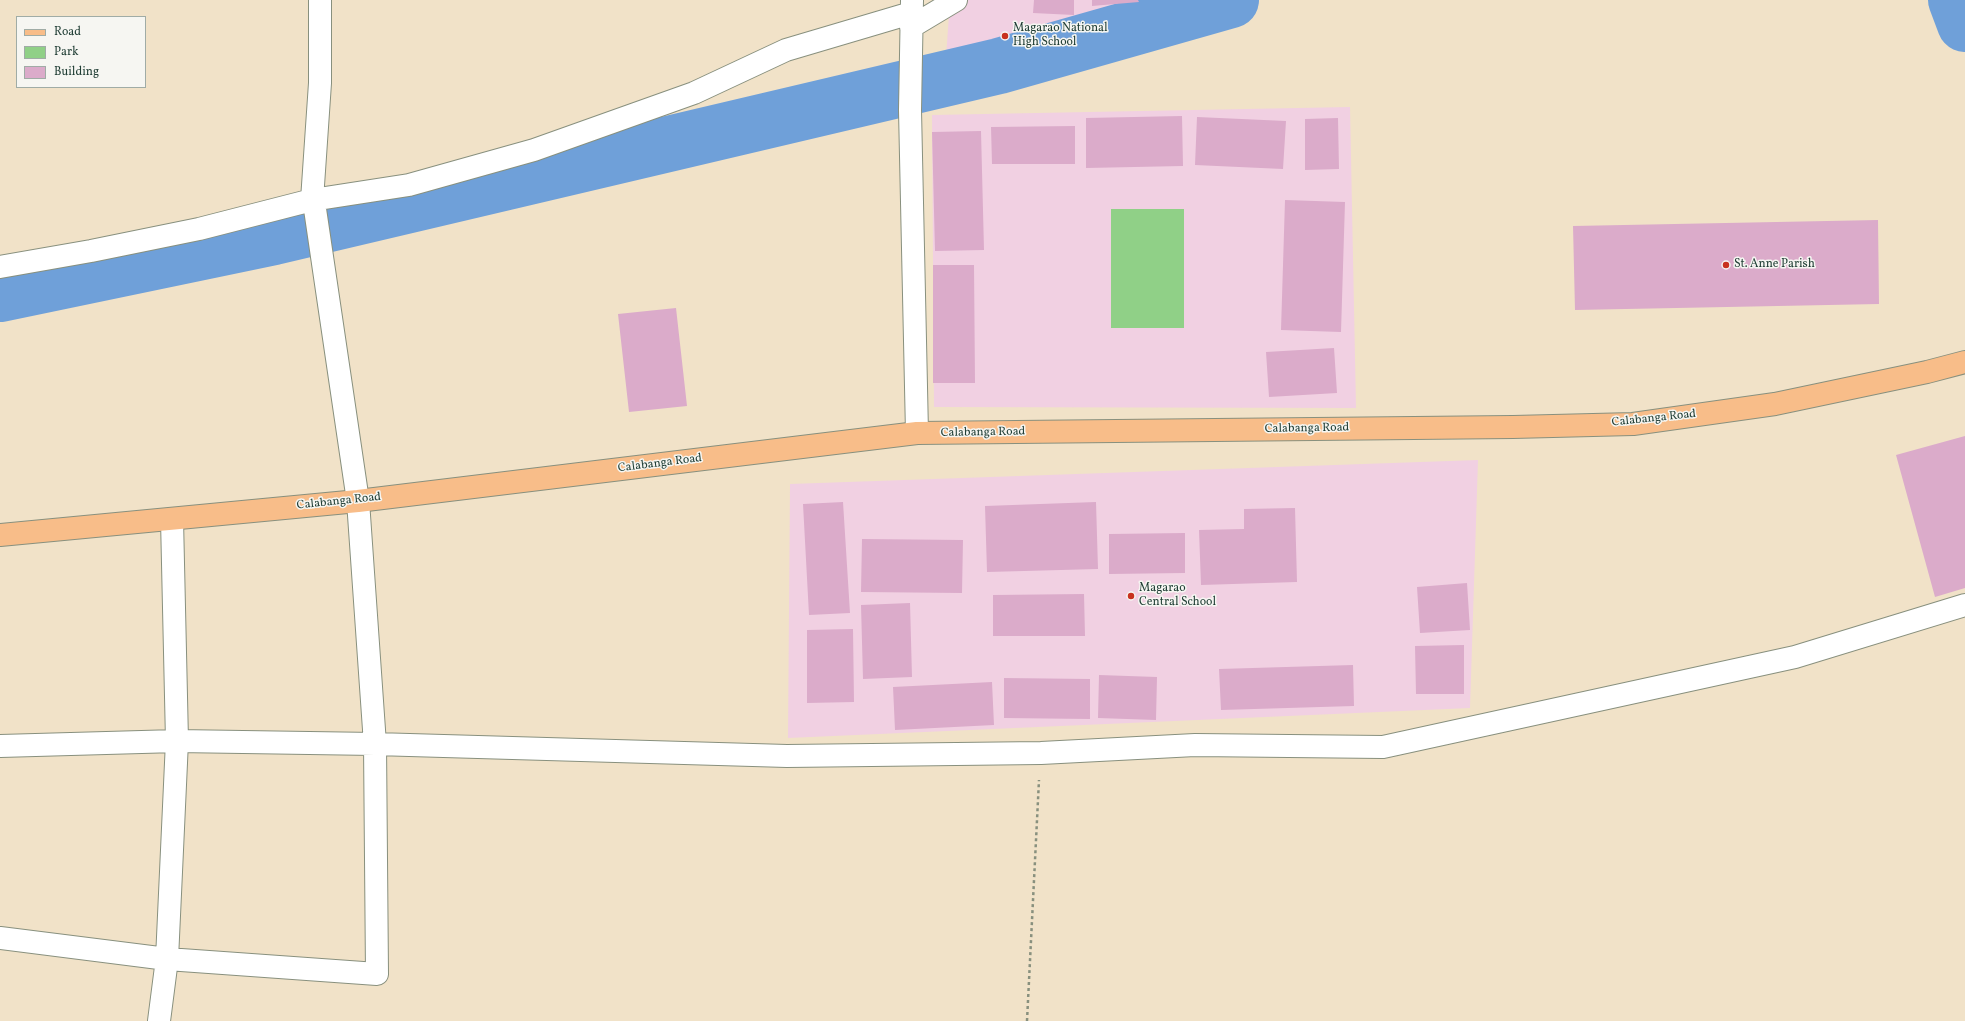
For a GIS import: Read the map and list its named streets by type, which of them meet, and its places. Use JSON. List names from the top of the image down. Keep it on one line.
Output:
{"streets":{"main road":["Calabanga Road"]},"places":["Magarao National High School","St. Anne Parish","Magarao Central School"],"legend":["Road","Park","Building"]}
